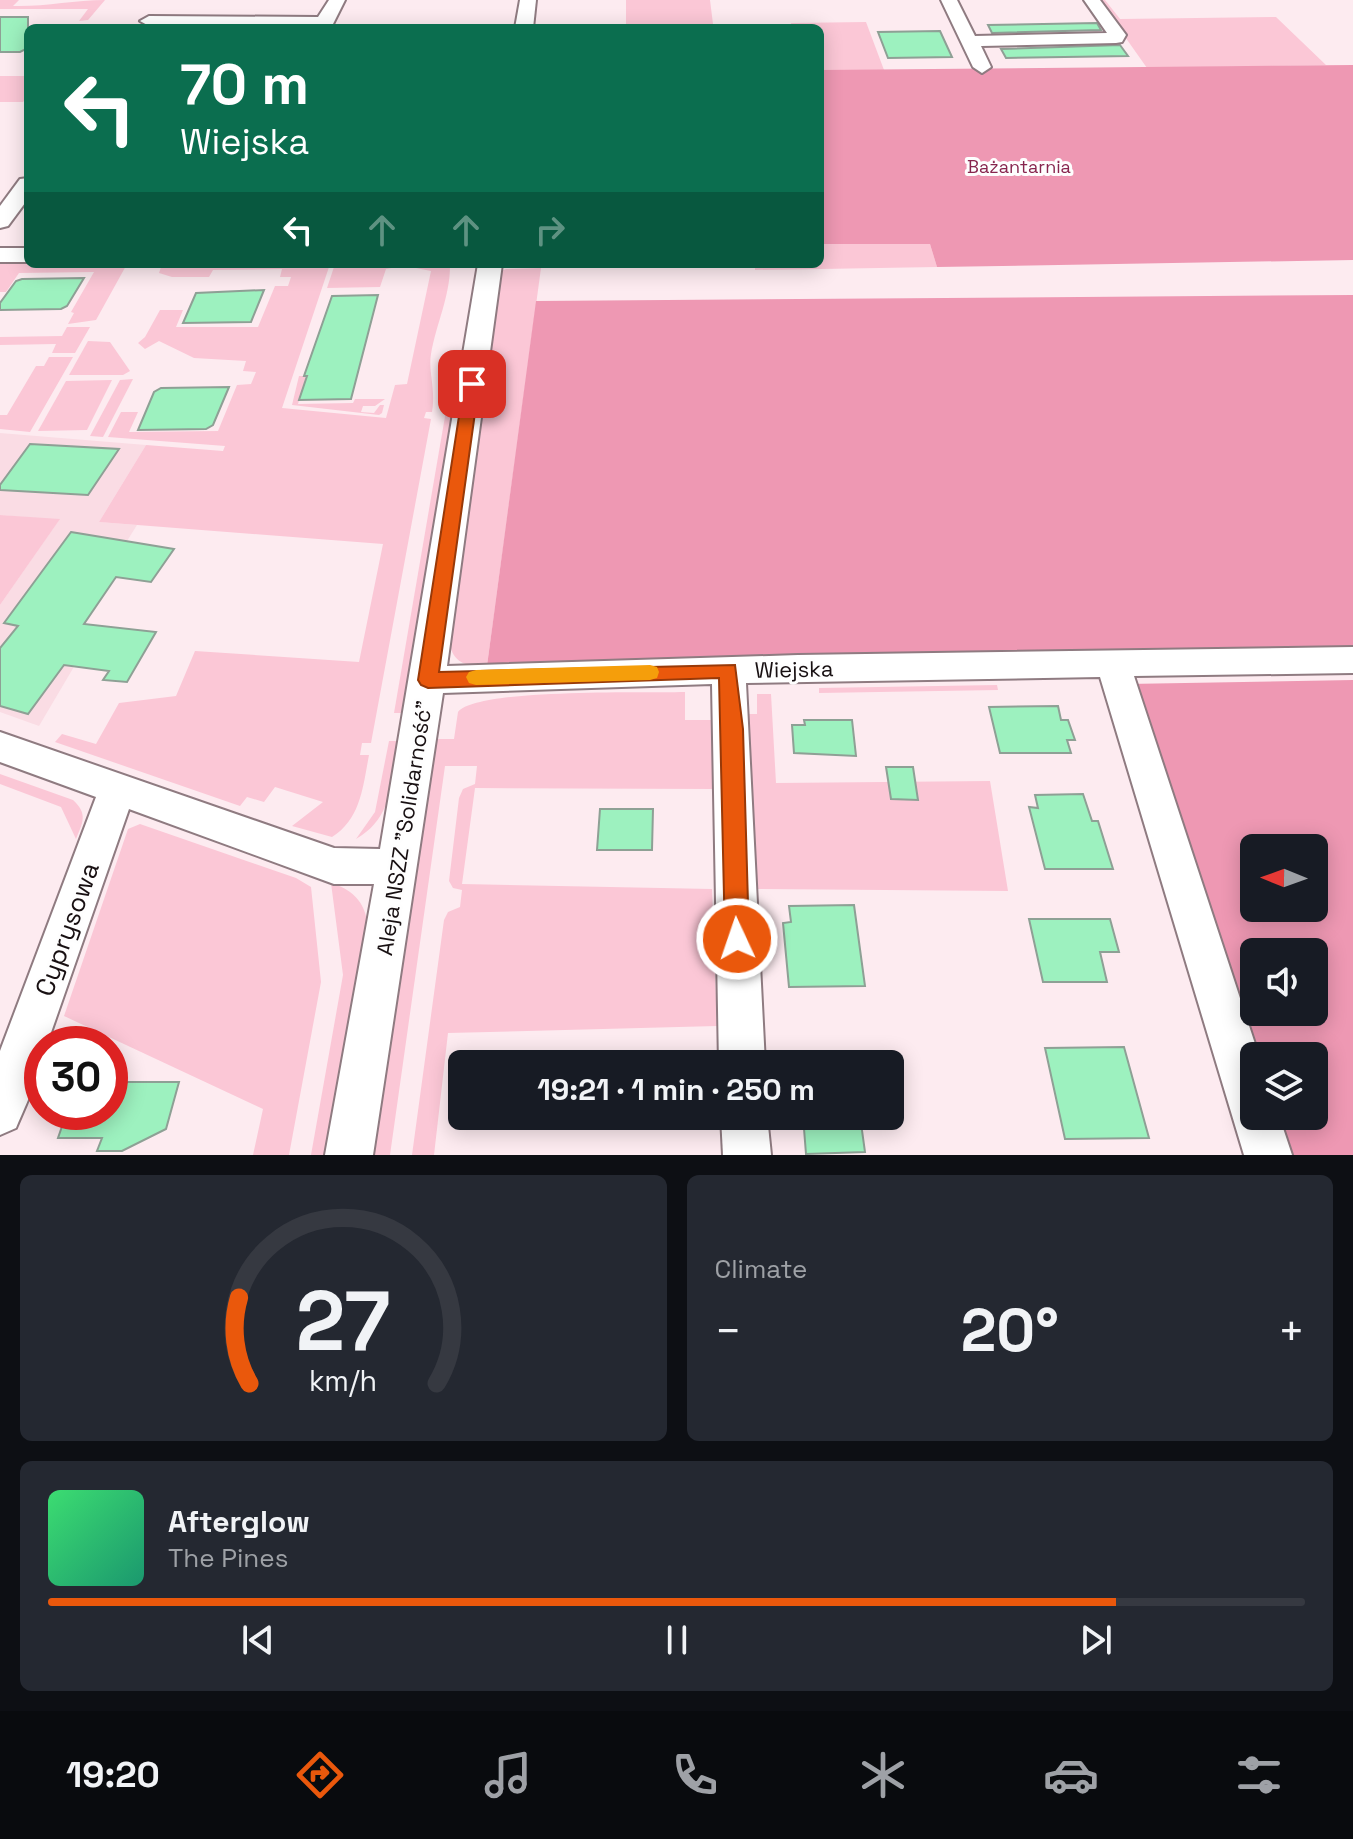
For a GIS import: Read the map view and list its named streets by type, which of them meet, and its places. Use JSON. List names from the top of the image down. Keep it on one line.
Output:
{"streets":{"street":["Wiejska","Aleja NSZZ \"Solidarność\"","Cyprysowa"]},"crossings":[["Wiejska","Aleja NSZZ \"Solidarność\""]],"parks":["Bażantarnia"],"north":"left","page":{"turn":["70 m","Wiejska"],"limit":"30","trip":"19:21 · 1 min · 250 m","tile":"Climate","heat":["−","20°","+"],"song":["Afterglow","The Pines"],"tabs":"19:20","gauge":["27","km/h"]}}
